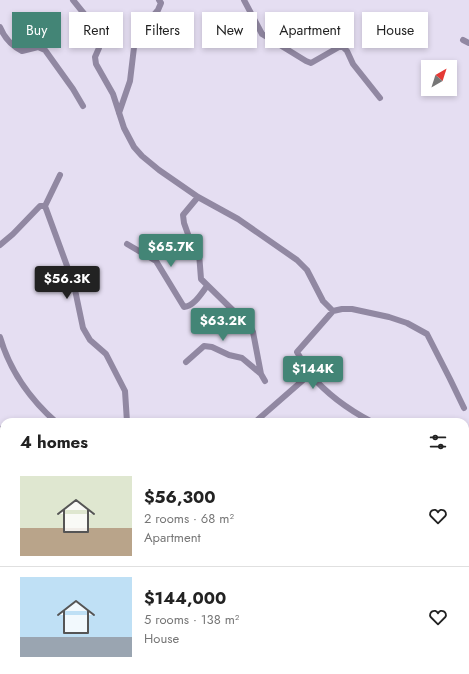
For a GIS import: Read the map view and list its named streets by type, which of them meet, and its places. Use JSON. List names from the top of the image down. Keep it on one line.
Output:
{"north":"top right","page":{"chip":["Buy","Rent","Filters","New","Apartment","House"],"price":["$65.7K","$56.3K","$63.2K","$144K"],"heading":"4 homes","list":[{"name":"$56,300","note":"2 rooms · 68 m² · Apartment"},{"name":"$144,000","note":"5 rooms · 138 m² · House"}]}}
